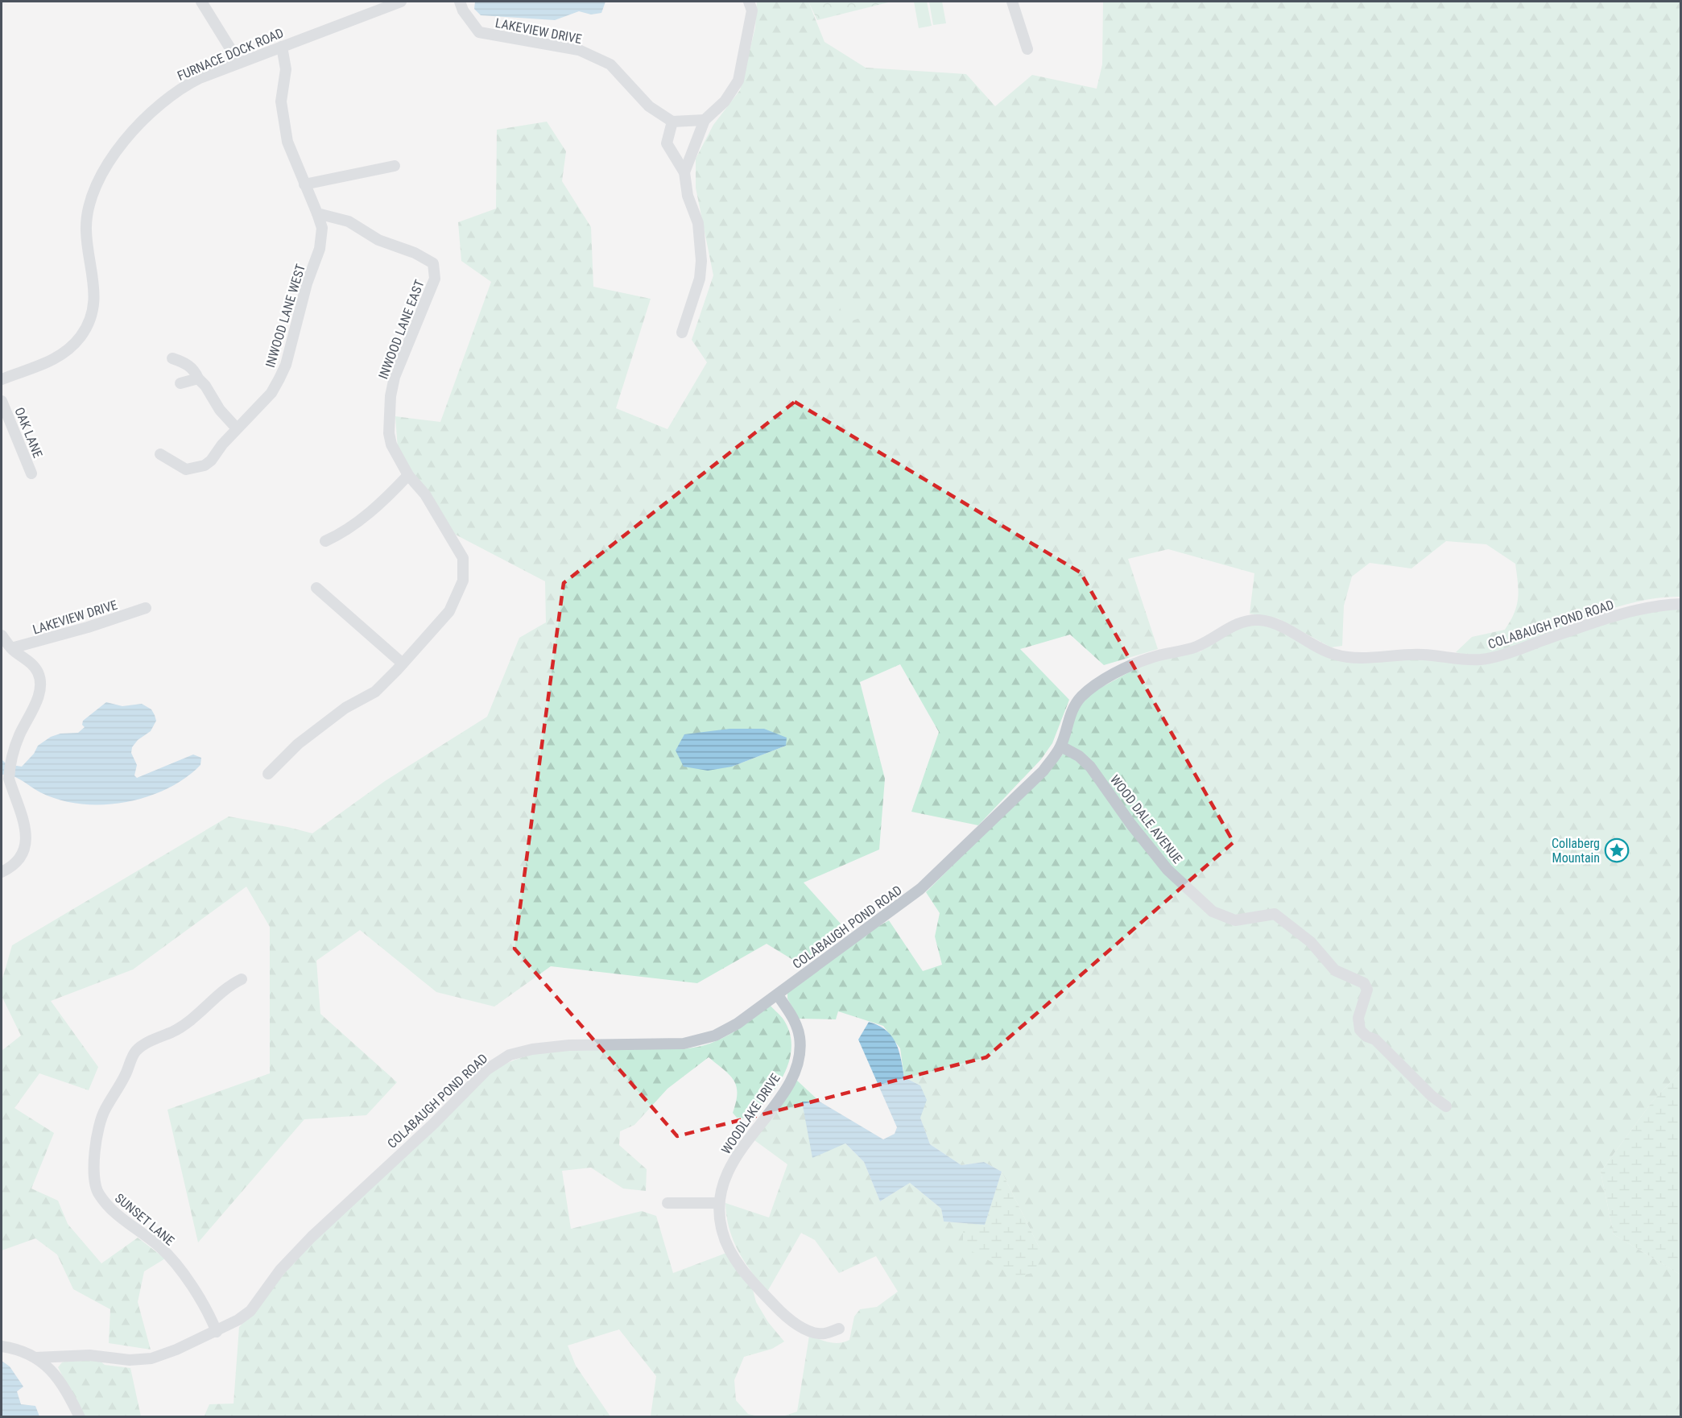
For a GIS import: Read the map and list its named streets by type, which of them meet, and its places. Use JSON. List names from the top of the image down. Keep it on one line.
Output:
{"streets":{"street":["LAKEVIEW DRIVE","FURNACE DOCK ROAD","INWOOD LANE WEST","INWOOD LANE EAST","OAK LANE","COLABAUGH POND ROAD","WOOD DALE AVENUE","WOODLAKE DRIVE","SUNSET LANE"]},"crossings":[["INWOOD LANE WEST","INWOOD LANE EAST"],["COLABAUGH POND ROAD","WOOD DALE AVENUE"],["COLABAUGH POND ROAD","WOODLAKE DRIVE"],["COLABAUGH POND ROAD","SUNSET LANE"]],"places":{"place":["Collaberg Mountain"]}}
